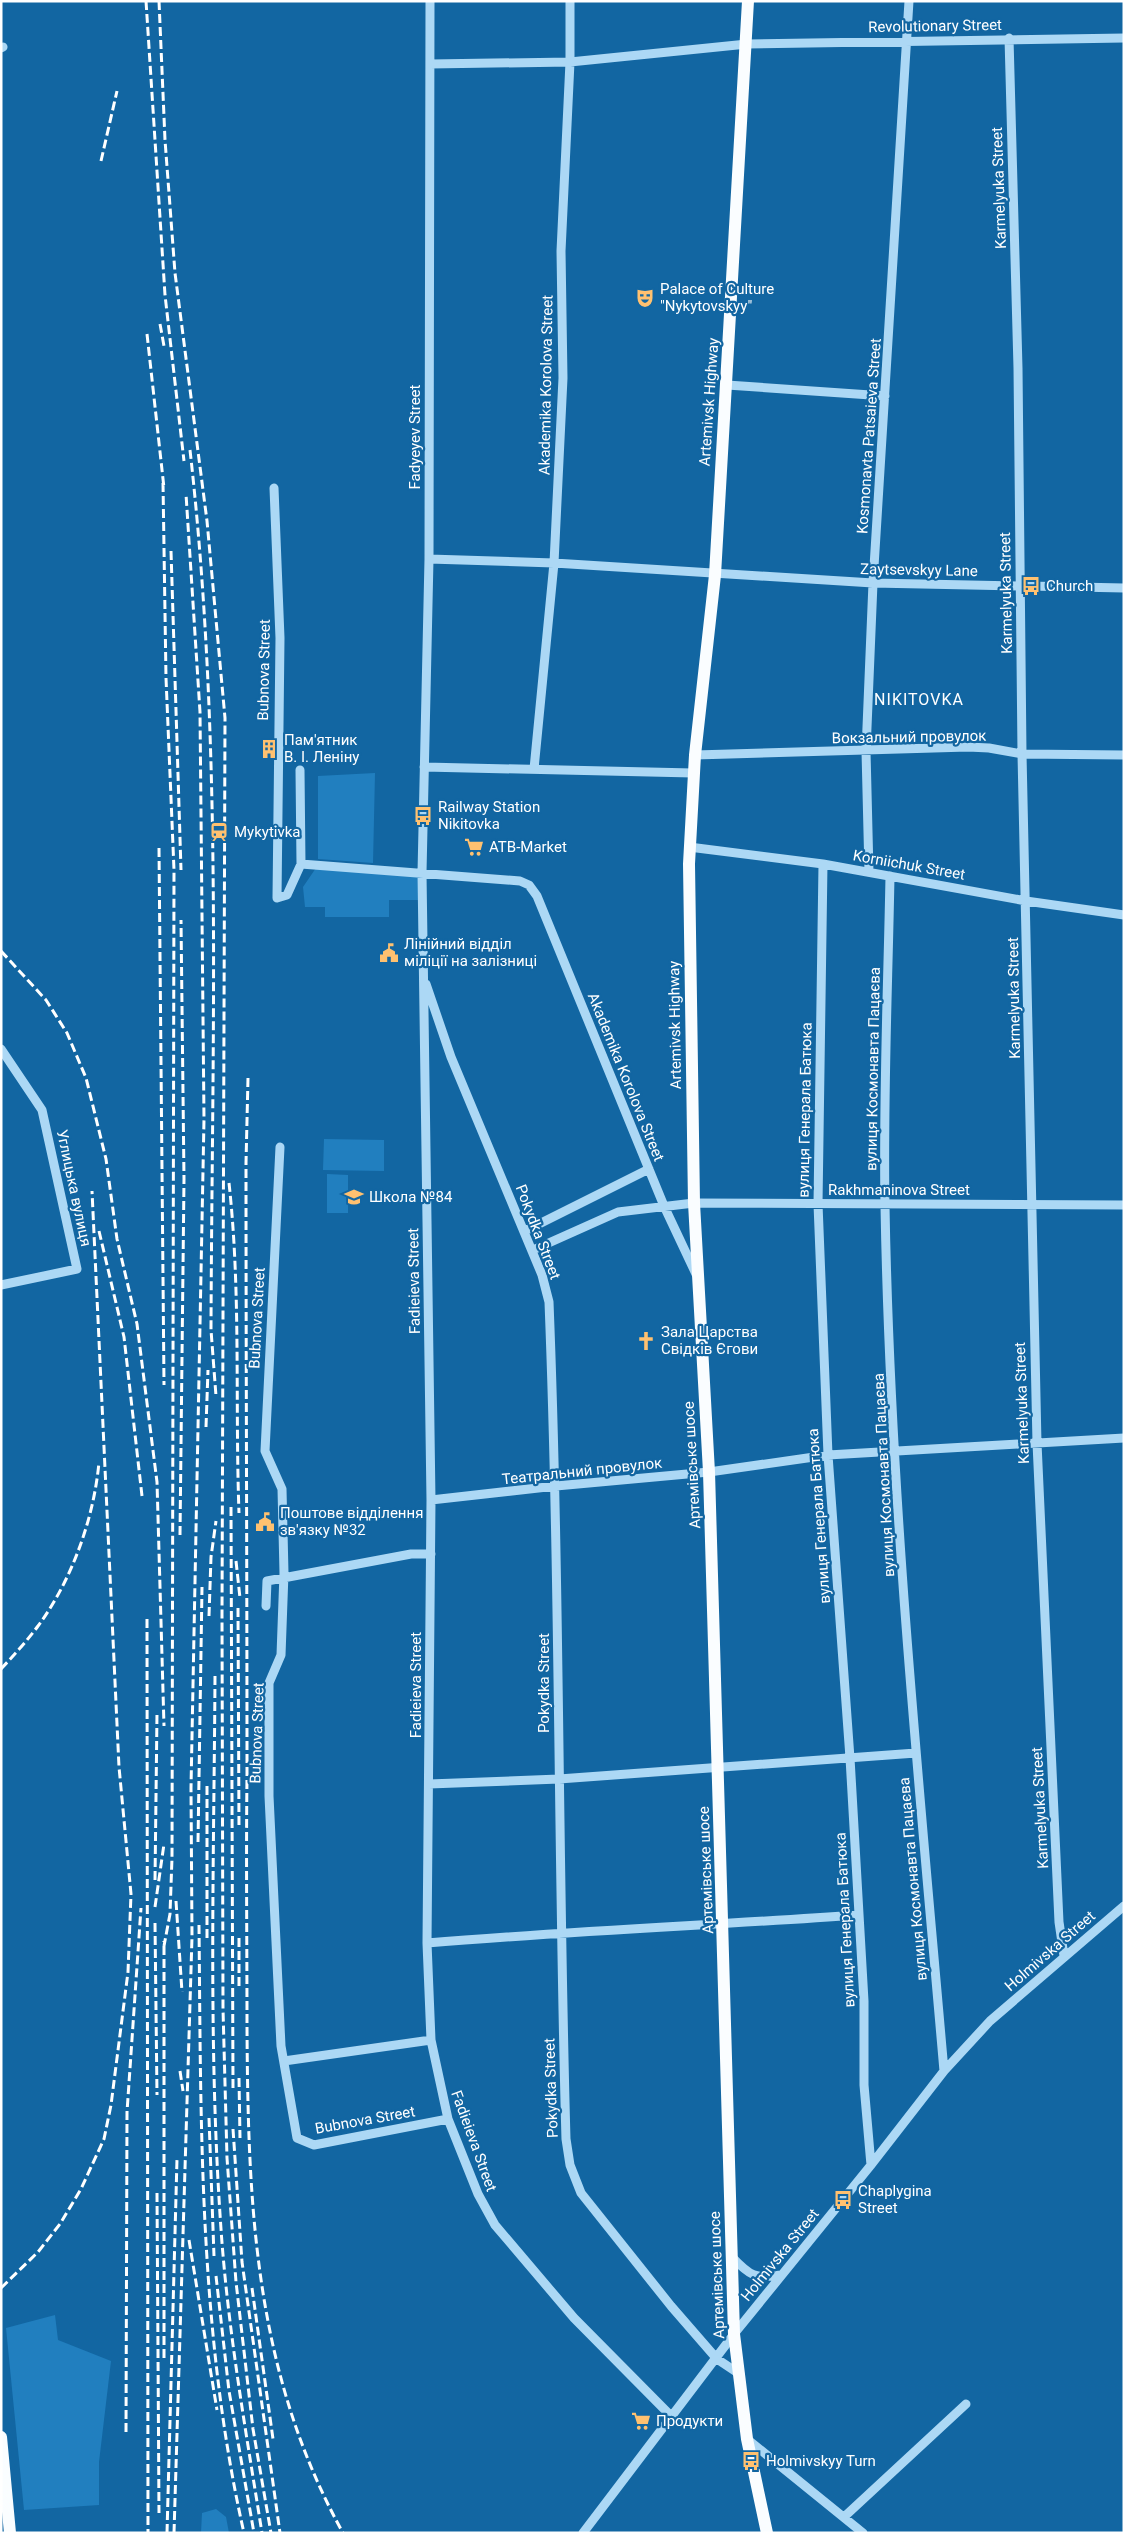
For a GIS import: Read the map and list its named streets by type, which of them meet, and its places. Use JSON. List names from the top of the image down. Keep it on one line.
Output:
{"streets":{"main road":["Artemivsk Highway","Артемівське шосе"],"street":["Revolutionary Street","Karmelyuka Street","Akademika Korolova Street","Kosmonavta Patsaieva Street","Fadyeyev Street","Zaytsevskyy Lane","Bubnova Street","Вокзальний провулок","Korniichuk Street","вулиця Космонавта Пацаєва","вулиця Генерала Батюка","Углицька вулиця","Rakhmaninova Street","Pokydka Street","Fadieieva Street","Театральний провулок","Holmivska Street"]},"crossings":[["Revolutionary Street","Karmelyuka Street"],["Revolutionary Street","Akademika Korolova Street"],["Revolutionary Street","Artemivsk Highway"],["Revolutionary Street","Kosmonavta Patsaieva Street"],["Revolutionary Street","Fadyeyev Street"],["Karmelyuka Street","Zaytsevskyy Lane"],["Karmelyuka Street","Вокзальний провулок"],["Karmelyuka Street","Korniichuk Street"],["Karmelyuka Street","Rakhmaninova Street"],["Karmelyuka Street","Театральний провулок"],["Karmelyuka Street","Holmivska Street"],["Akademika Korolova Street","Fadyeyev Street"],["Akademika Korolova Street","Zaytsevskyy Lane"],["Akademika Korolova Street","Rakhmaninova Street"],["Akademika Korolova Street","Fadieieva Street"],["Akademika Korolova Street","Артемівське шосе"],["Artemivsk Highway","Zaytsevskyy Lane"],["Artemivsk Highway","Вокзальний провулок"],["Artemivsk Highway","Korniichuk Street"],["Artemivsk Highway","Rakhmaninova Street"],["Artemivsk Highway","Артемівське шосе"],["Kosmonavta Patsaieva Street","Zaytsevskyy Lane"],["Kosmonavta Patsaieva Street","Вокзальний провулок"],["Kosmonavta Patsaieva Street","Korniichuk Street"],["Fadyeyev Street","Zaytsevskyy Lane"],["Fadyeyev Street","Fadieieva Street"],["Bubnova Street","Fadieieva Street"],["Korniichuk Street","вулиця Космонавта Пацаєва"],["Korniichuk Street","вулиця Генерала Батюка"],["вулиця Космонавта Пацаєва","Rakhmaninova Street"],["вулиця Космонавта Пацаєва","Театральний провулок"],["вулиця Космонавта Пацаєва","Holmivska Street"],["вулиця Генерала Батюка","Rakhmaninova Street"],["вулиця Генерала Батюка","Театральний провулок"],["вулиця Генерала Батюка","Holmivska Street"],["Rakhmaninova Street","Pokydka Street"],["Rakhmaninova Street","Артемівське шосе"],["Pokydka Street","Fadieieva Street"],["Pokydka Street","Артемівське шосе"],["Pokydka Street","Театральний провулок"],["Pokydka Street","Holmivska Street"],["Fadieieva Street","Театральний провулок"],["Fadieieva Street","Holmivska Street"],["Артемівське шосе","Театральний провулок"],["Артемівське шосе","Holmivska Street"]],"districts":["NIKITOVKA"],"places":{"theatre":["Palace of Culture \"Nykytovskyy\""],"bus stop":["Church","Railway Station Nikitovka","Chaplygina Street","Holmivskyy Turn"],"building":["Пам'ятник В. І. Леніну"],"station":["Mykytivka"],"supermarket":["ATB-Market","Продукти"],"public building":["Лінійний відділ міліції на залізниці","Поштове відділення зв'язку №32"],"school or university":["Школа №84"],"church":["Зала Царства Свідків Єгови"]}}
